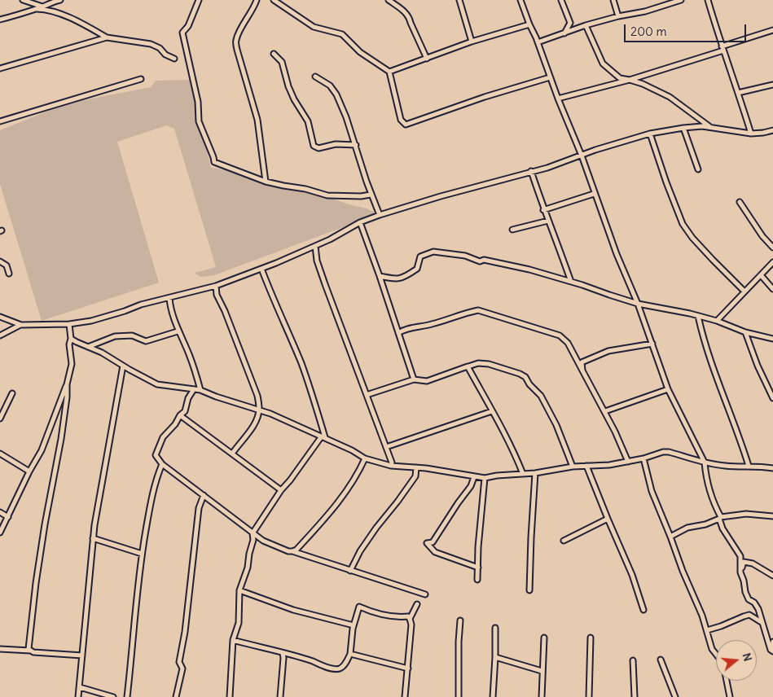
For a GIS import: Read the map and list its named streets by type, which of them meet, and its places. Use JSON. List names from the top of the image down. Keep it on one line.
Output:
{"scale_bar":"200 m","north":"right"}
